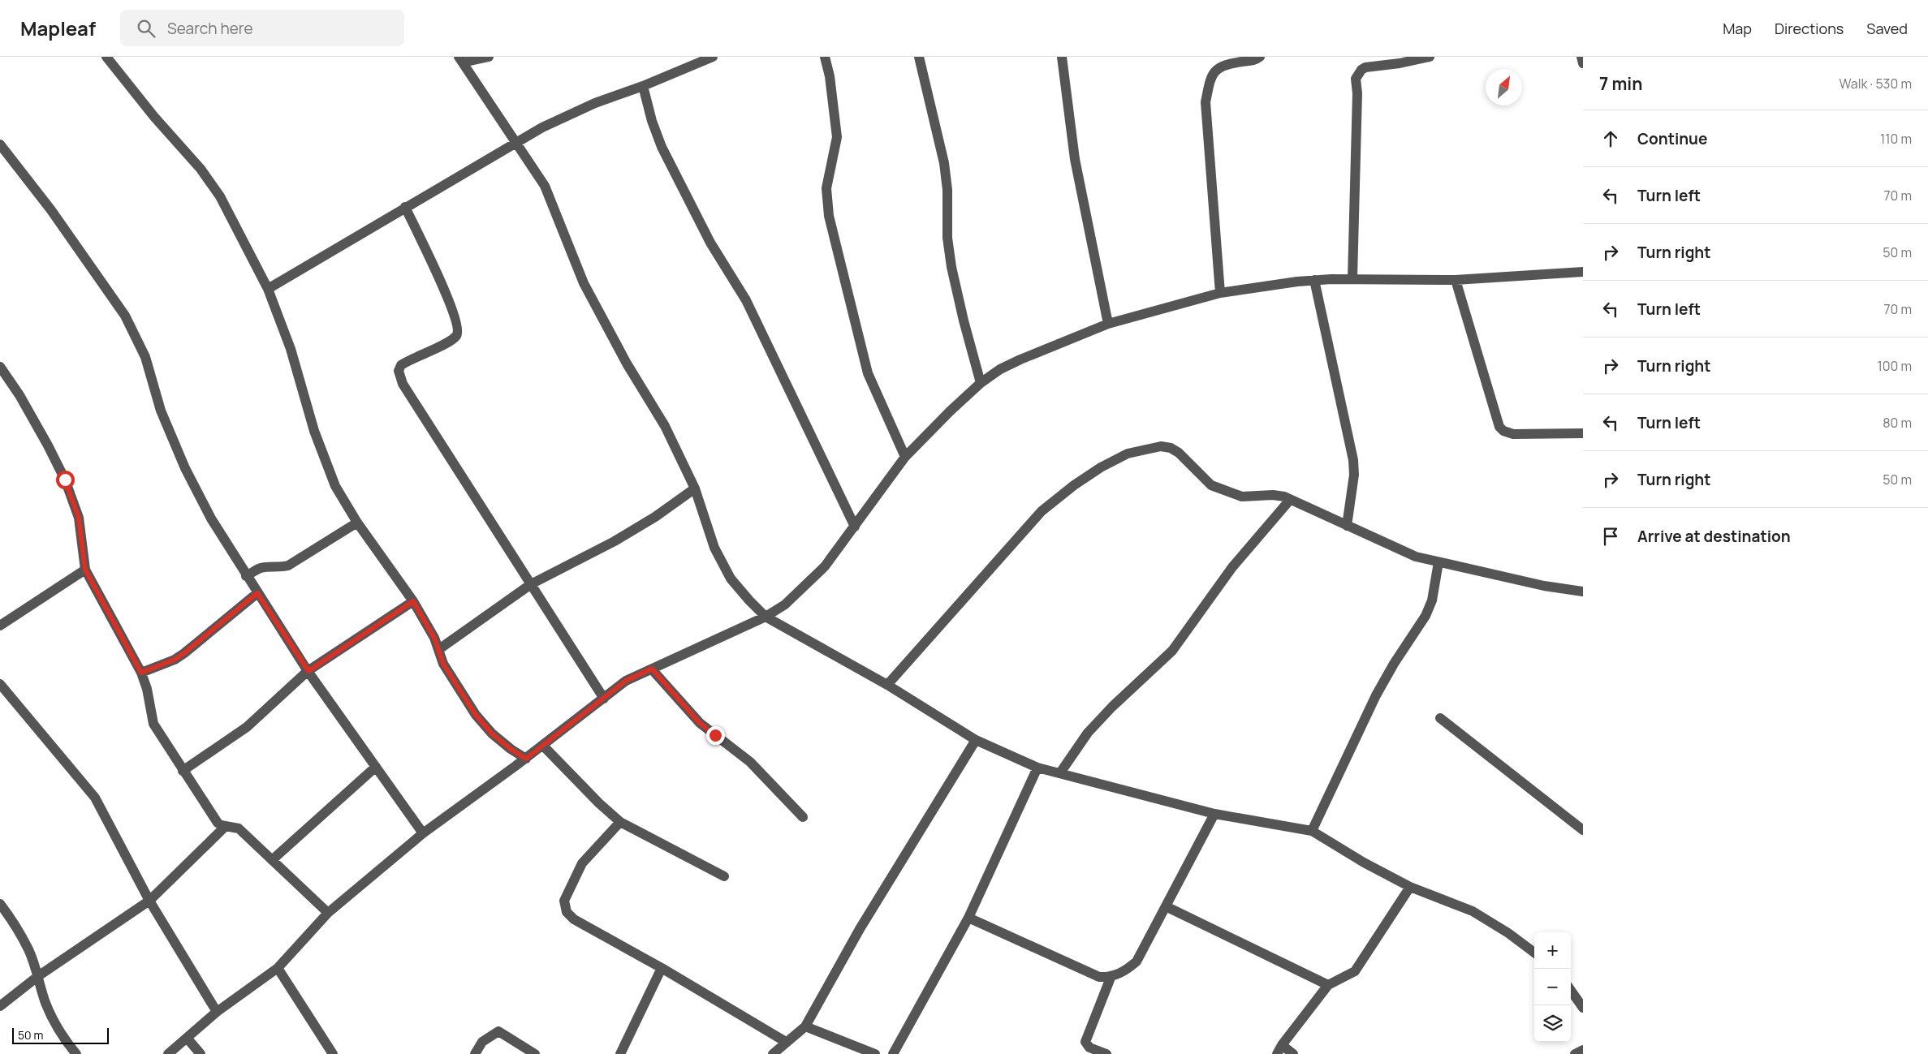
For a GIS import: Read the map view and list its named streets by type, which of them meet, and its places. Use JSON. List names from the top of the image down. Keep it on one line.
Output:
{"scale_bar":"50 m","north":"top right","page":{"header":"Mapleaf","search":"Search here","nav":["Map","Directions","Saved"],"heading":["7 min","Walk · 530 m"],"list":[["Continue","110 m"],["Turn left","70 m"],["Turn right","50 m"],["Turn left","70 m"],["Turn right","100 m"],["Turn left","80 m"],["Turn right","50 m"],"Arrive at destination"],"map_buttons":["+","−"],"scale":"50 m"}}
